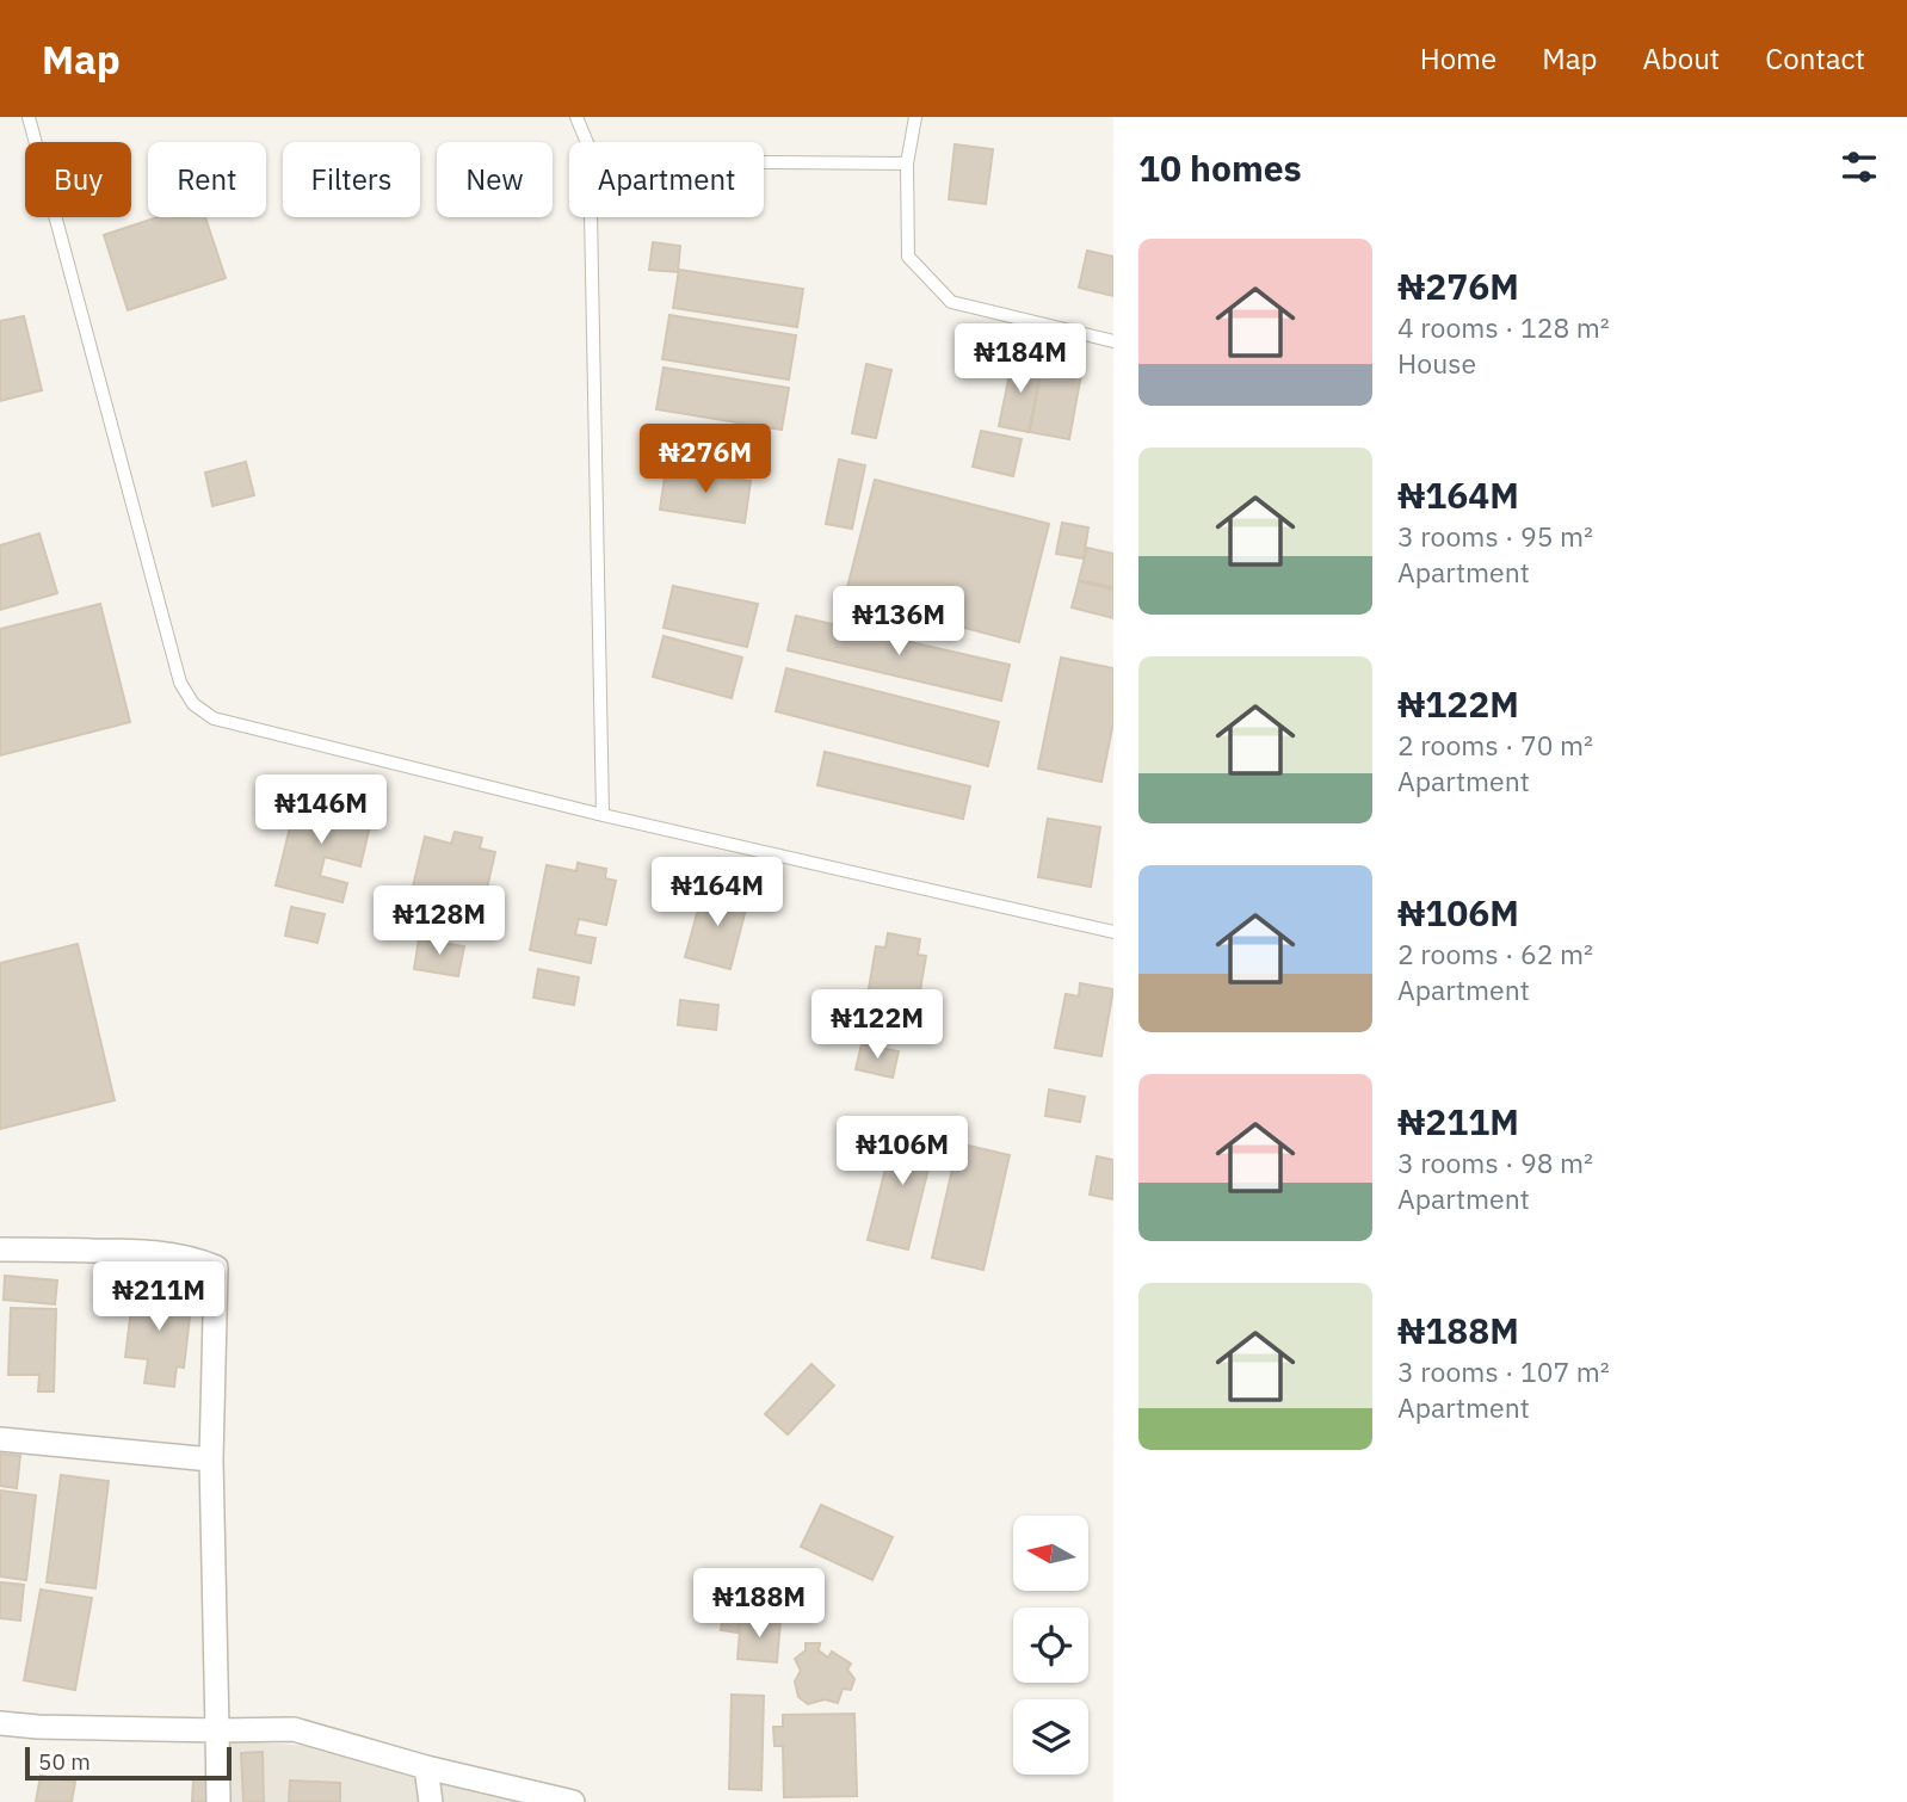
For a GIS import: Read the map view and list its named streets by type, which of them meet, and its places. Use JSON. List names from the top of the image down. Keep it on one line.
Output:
{"scale_bar":"50 m","north":"left","page":{"header":"Map","nav":["Home","Map","About","Contact"],"heading":"10 homes","chip":["Buy","Rent","Filters","New","Apartment"],"list":[{"name":"₦276M","note":"4 rooms · 128 m² · House"},{"name":"₦164M","note":"3 rooms · 95 m² · Apartment"},{"name":"₦122M","note":"2 rooms · 70 m² · Apartment"},{"name":"₦106M","note":"2 rooms · 62 m² · Apartment"},{"name":"₦211M","note":"3 rooms · 98 m² · Apartment"},{"name":"₦188M","note":"3 rooms · 107 m² · Apartment"}],"price":["₦184M","₦276M","₦136M","₦146M","₦164M","₦128M","₦122M","₦106M","₦211M","₦188M"],"scale":"50 m"}}
